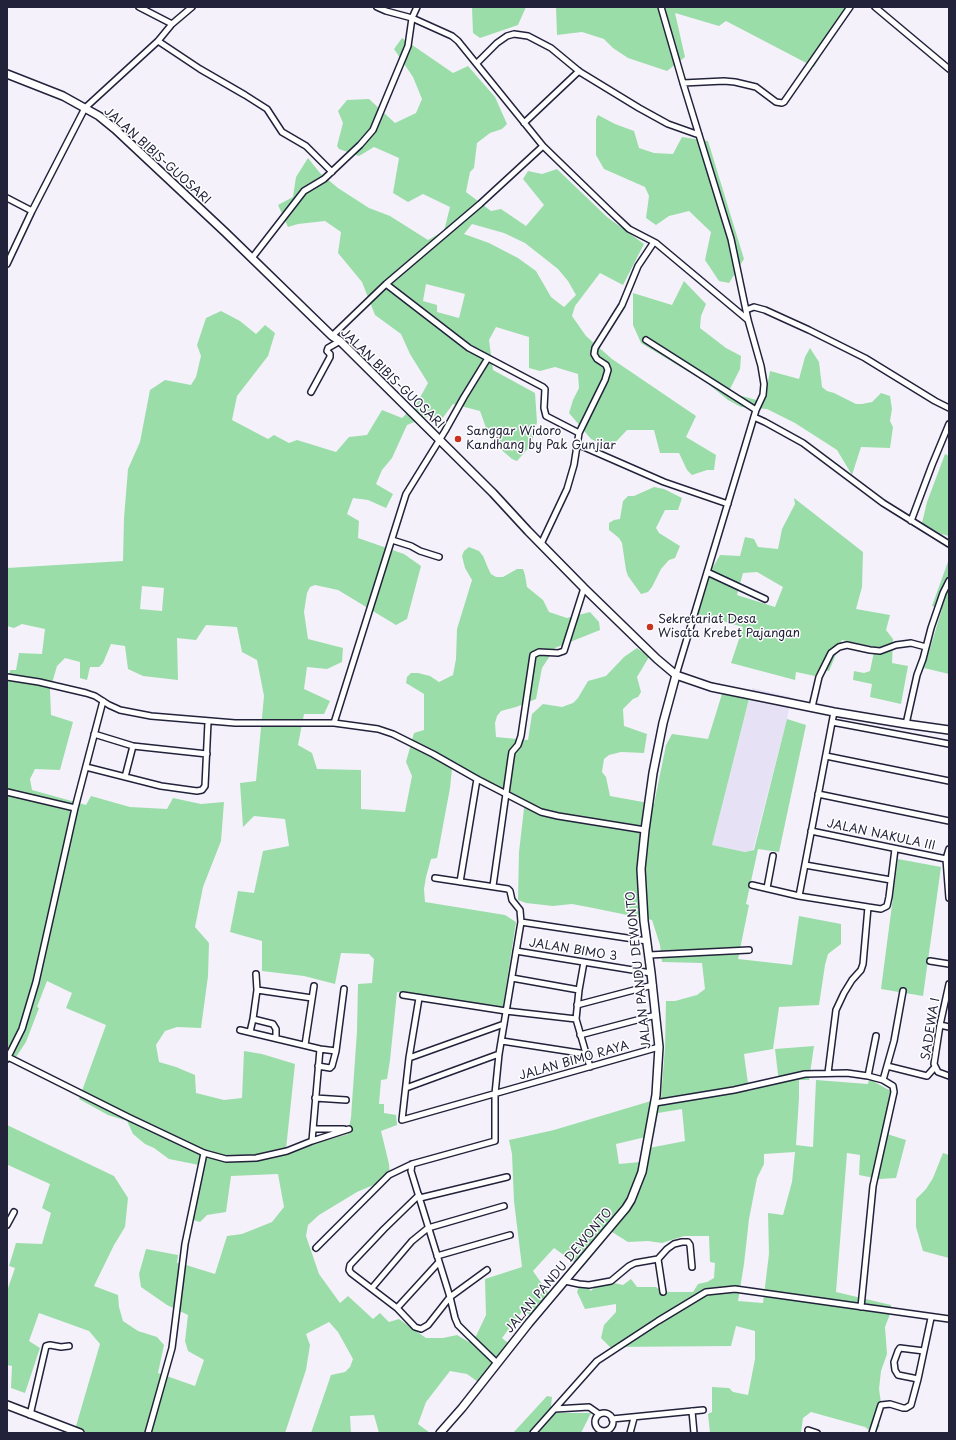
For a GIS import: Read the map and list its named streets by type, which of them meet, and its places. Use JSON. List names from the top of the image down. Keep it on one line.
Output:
{"streets":{"street":["JALAN BIBIS-GUOSARI","JALAN NAKULA III","JALAN BIMO 3","JALAN PANDU DEWONTO","SADEWA I","JALAN BIMO RAYA"]},"crossings":[["JALAN BIBIS-GUOSARI","JALAN PANDU DEWONTO"],["JALAN BIMO 3","JALAN PANDU DEWONTO"],["JALAN PANDU DEWONTO","JALAN BIMO RAYA"]],"places":["Sanggar Widoro Kandhang by Pak Gunjiar","Sekretariat Desa Wisata Krebet Pajangan"]}
